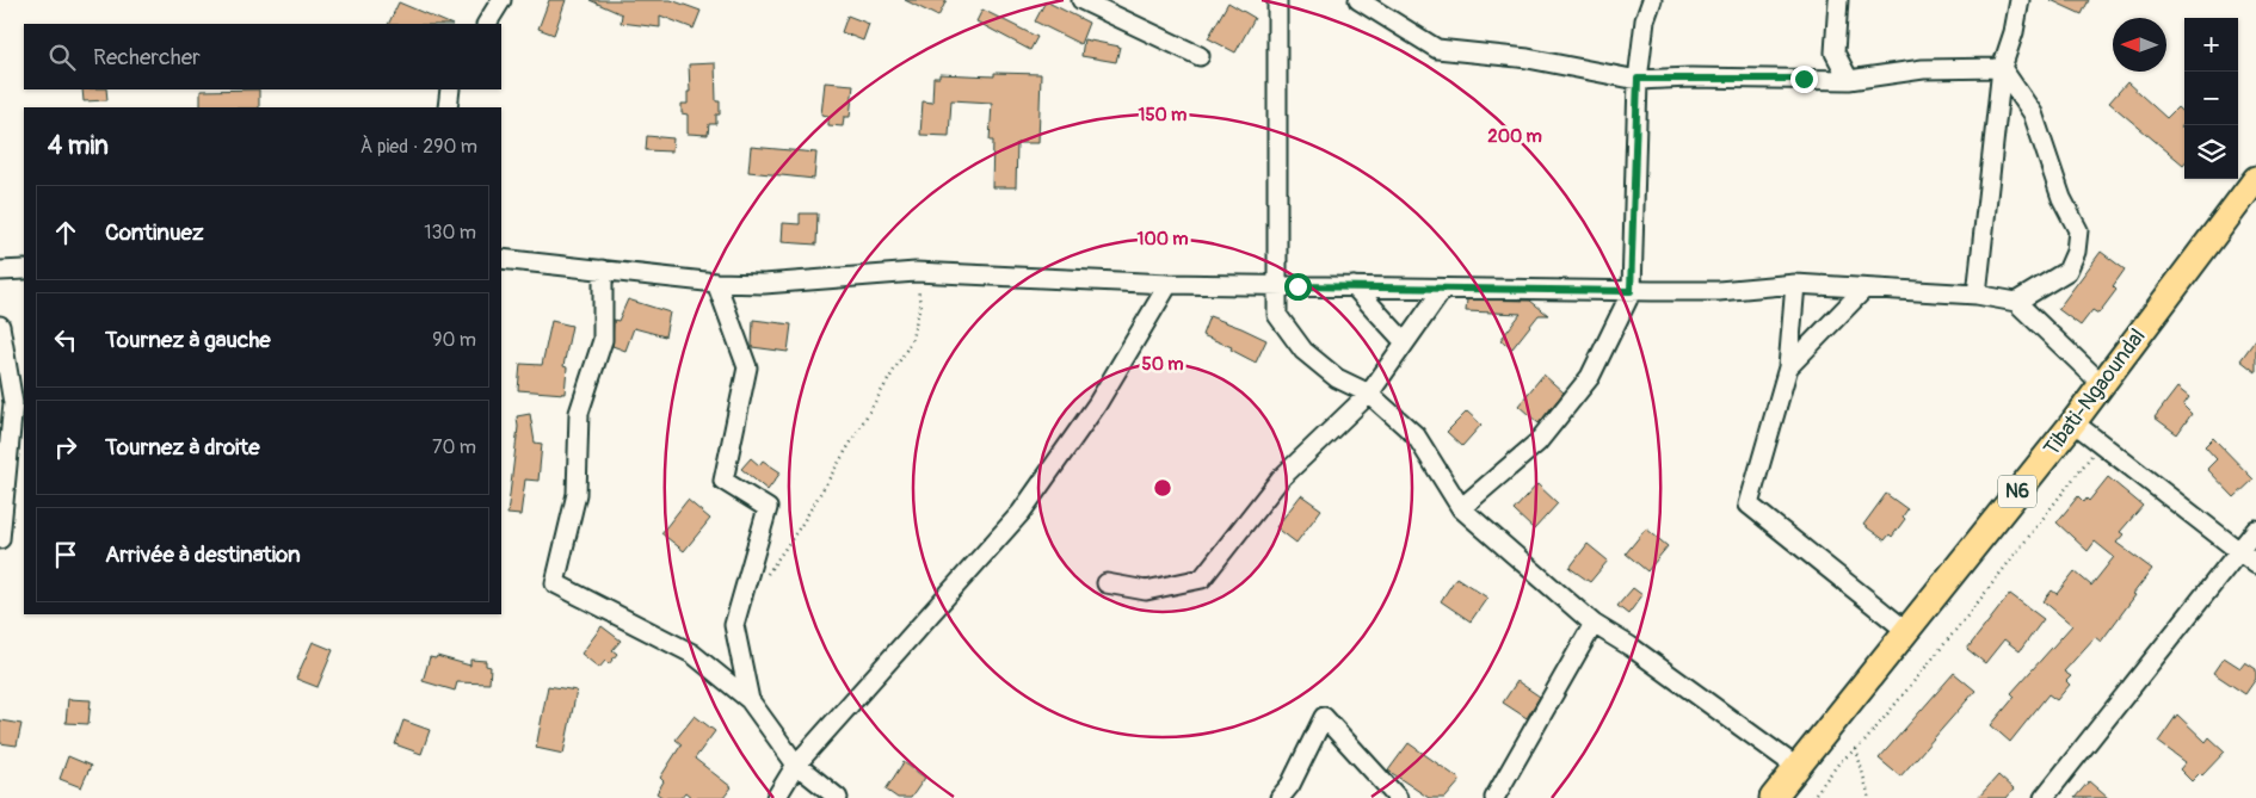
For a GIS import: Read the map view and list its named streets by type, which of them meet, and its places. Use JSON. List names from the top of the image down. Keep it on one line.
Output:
{"streets":{"highway":["Tibati-Ngaoundal","N6"]},"north":"left","page":{"map_buttons":["+","−"],"search":"Rechercher","heading":["4 min","À pied · 290 m"],"list":[["Continuez","130 m"],["Tournez à gauche","90 m"],["Tournez à droite","70 m"],"Arrivée à destination"]},"rings":["150 m","200 m","100 m","50 m"]}
